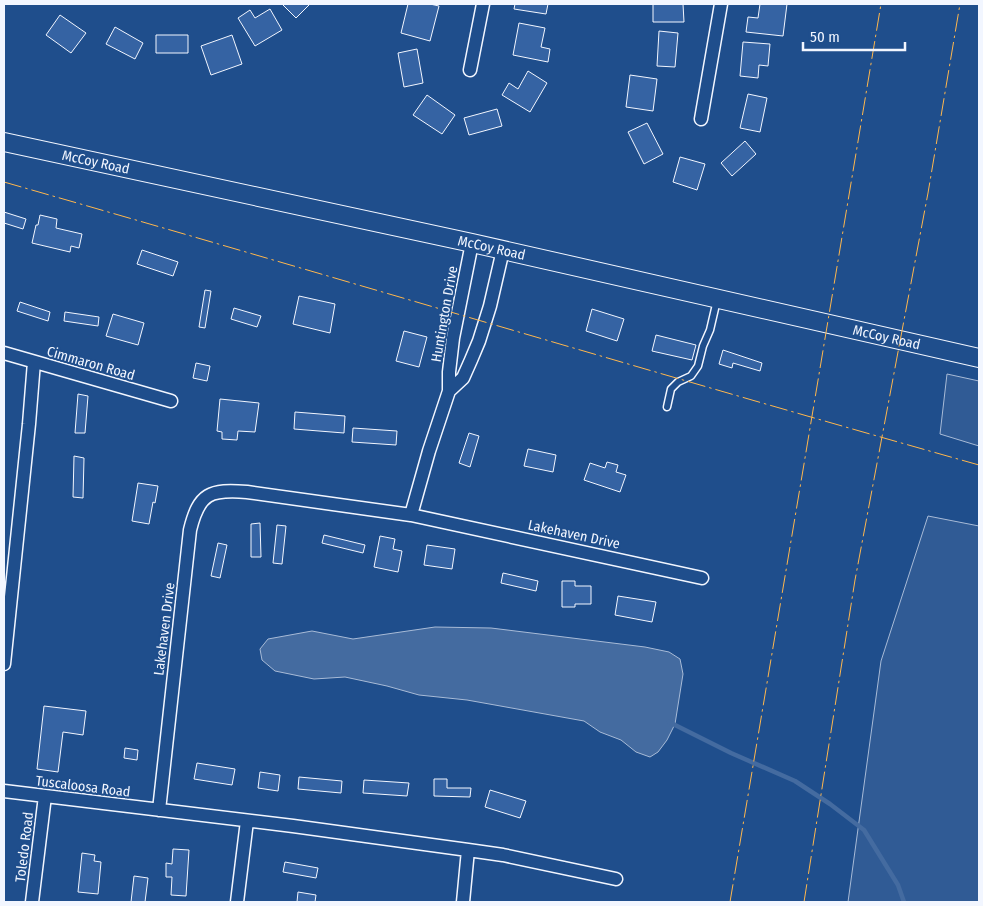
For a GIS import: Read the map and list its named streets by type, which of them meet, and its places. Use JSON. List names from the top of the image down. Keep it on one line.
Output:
{"streets":{"main road":["McCoy Road"],"street":["Huntington Drive","Cimmaron Road","Lakehaven Drive","Tuscaloosa Road","Toledo Road"]},"crossings":[["McCoy Road","Huntington Drive"],["Huntington Drive","Lakehaven Drive"],["Lakehaven Drive","Tuscaloosa Road"],["Tuscaloosa Road","Toledo Road"]],"scale_bar":"50 m"}
